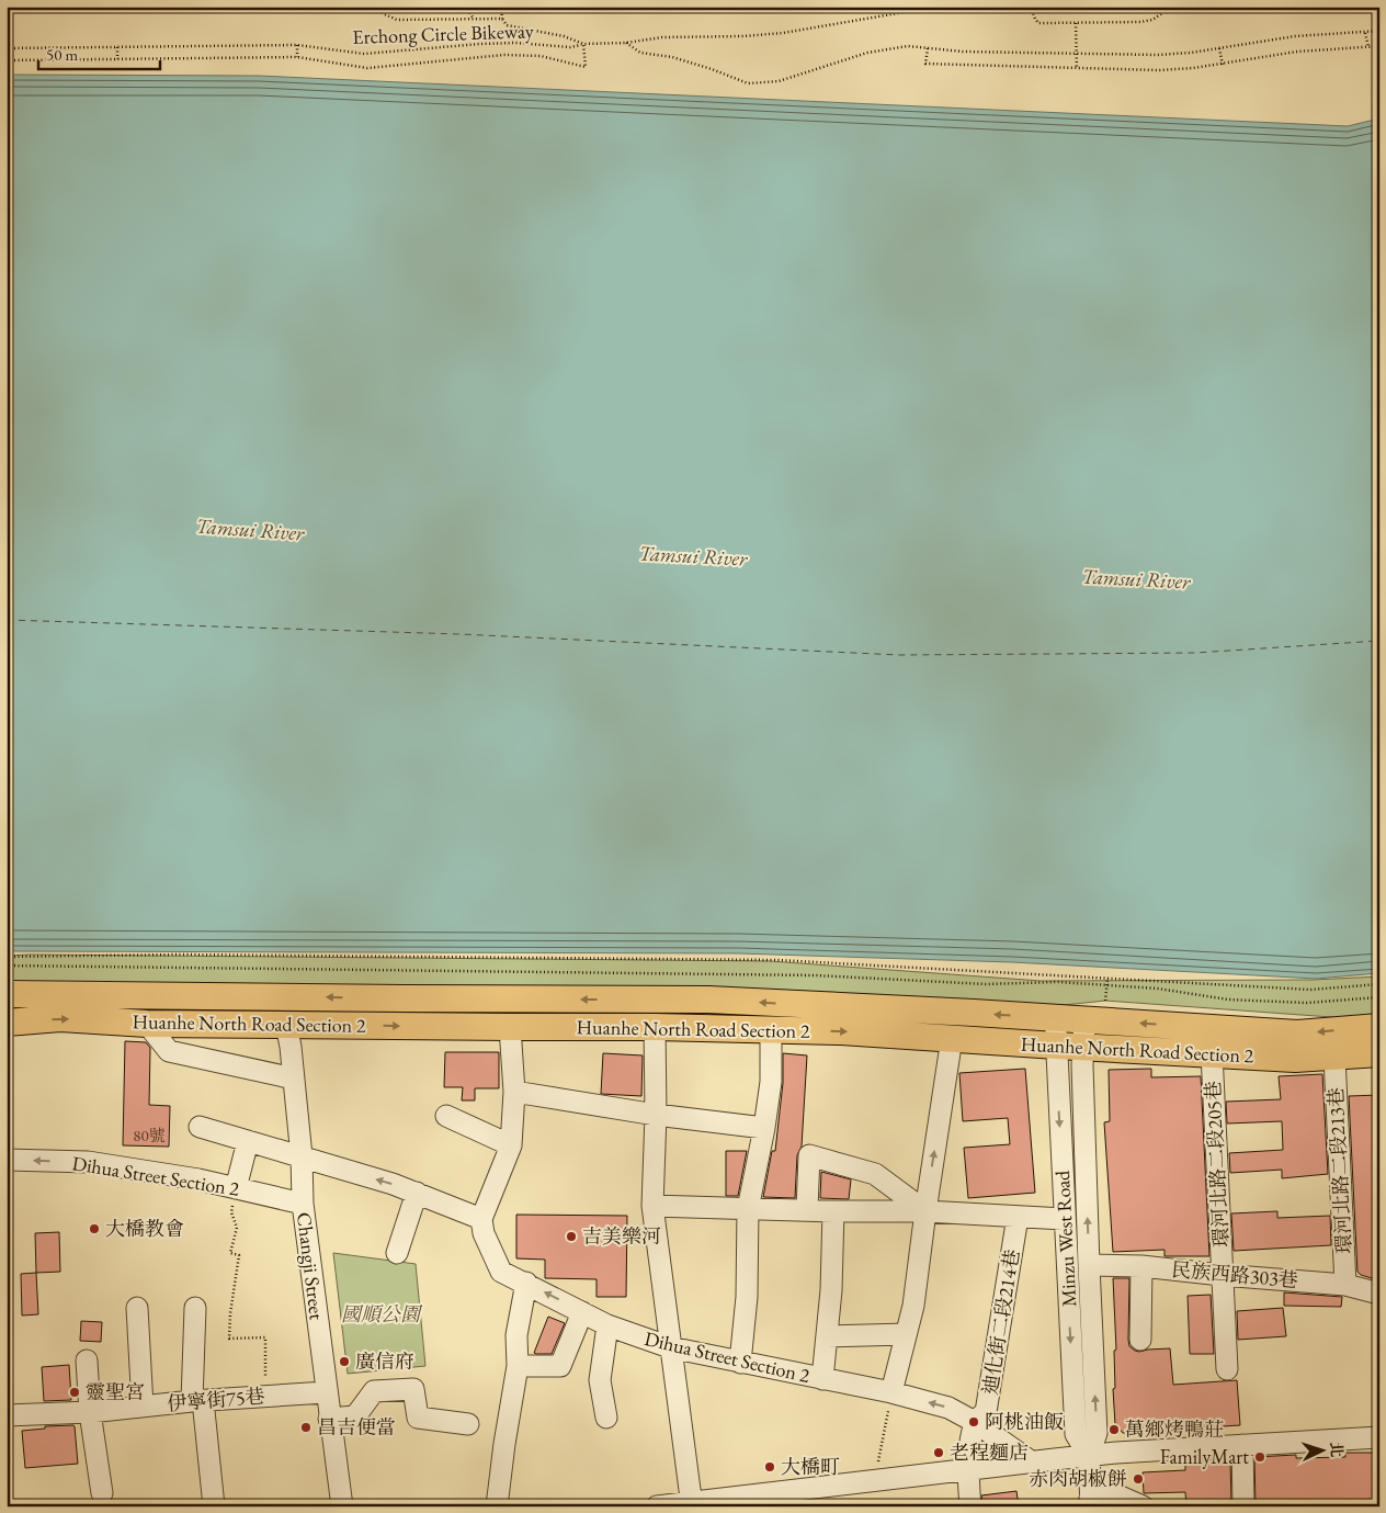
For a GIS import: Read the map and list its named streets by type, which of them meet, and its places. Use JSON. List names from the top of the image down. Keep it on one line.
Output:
{"streets":{"main road":["Huanhe North Road Section 2"],"street":["環河北路二段205巷","環河北路二段213巷","Dihua Street Section 2","Minzu West Road","Changji Street","民族西路303巷","迪化街二段214巷","伊寧街75巷"],"path":["Erchong Circle Bikeway"]},"crossings":[["Huanhe North Road Section 2","環河北路二段205巷"],["Huanhe North Road Section 2","環河北路二段213巷"],["Huanhe North Road Section 2","Minzu West Road"],["Huanhe North Road Section 2","Changji Street"],["環河北路二段205巷","民族西路303巷"],["環河北路二段213巷","民族西路303巷"],["Dihua Street Section 2","Changji Street"],["Dihua Street Section 2","迪化街二段214巷"],["Minzu West Road","民族西路303巷"],["Changji Street","伊寧街75巷"]],"water":["Tamsui River"],"parks":["國順公園"],"places":["大橋教會","吉美樂河","廣信府","靈聖宮","阿桃油飯","昌吉便當","萬鄉烤鴨莊","老程麵店","FamilyMart","大橋町","赤肉胡椒餅"],"house_numbers":["80號"],"scale_bar":"50 m","north":"right"}
